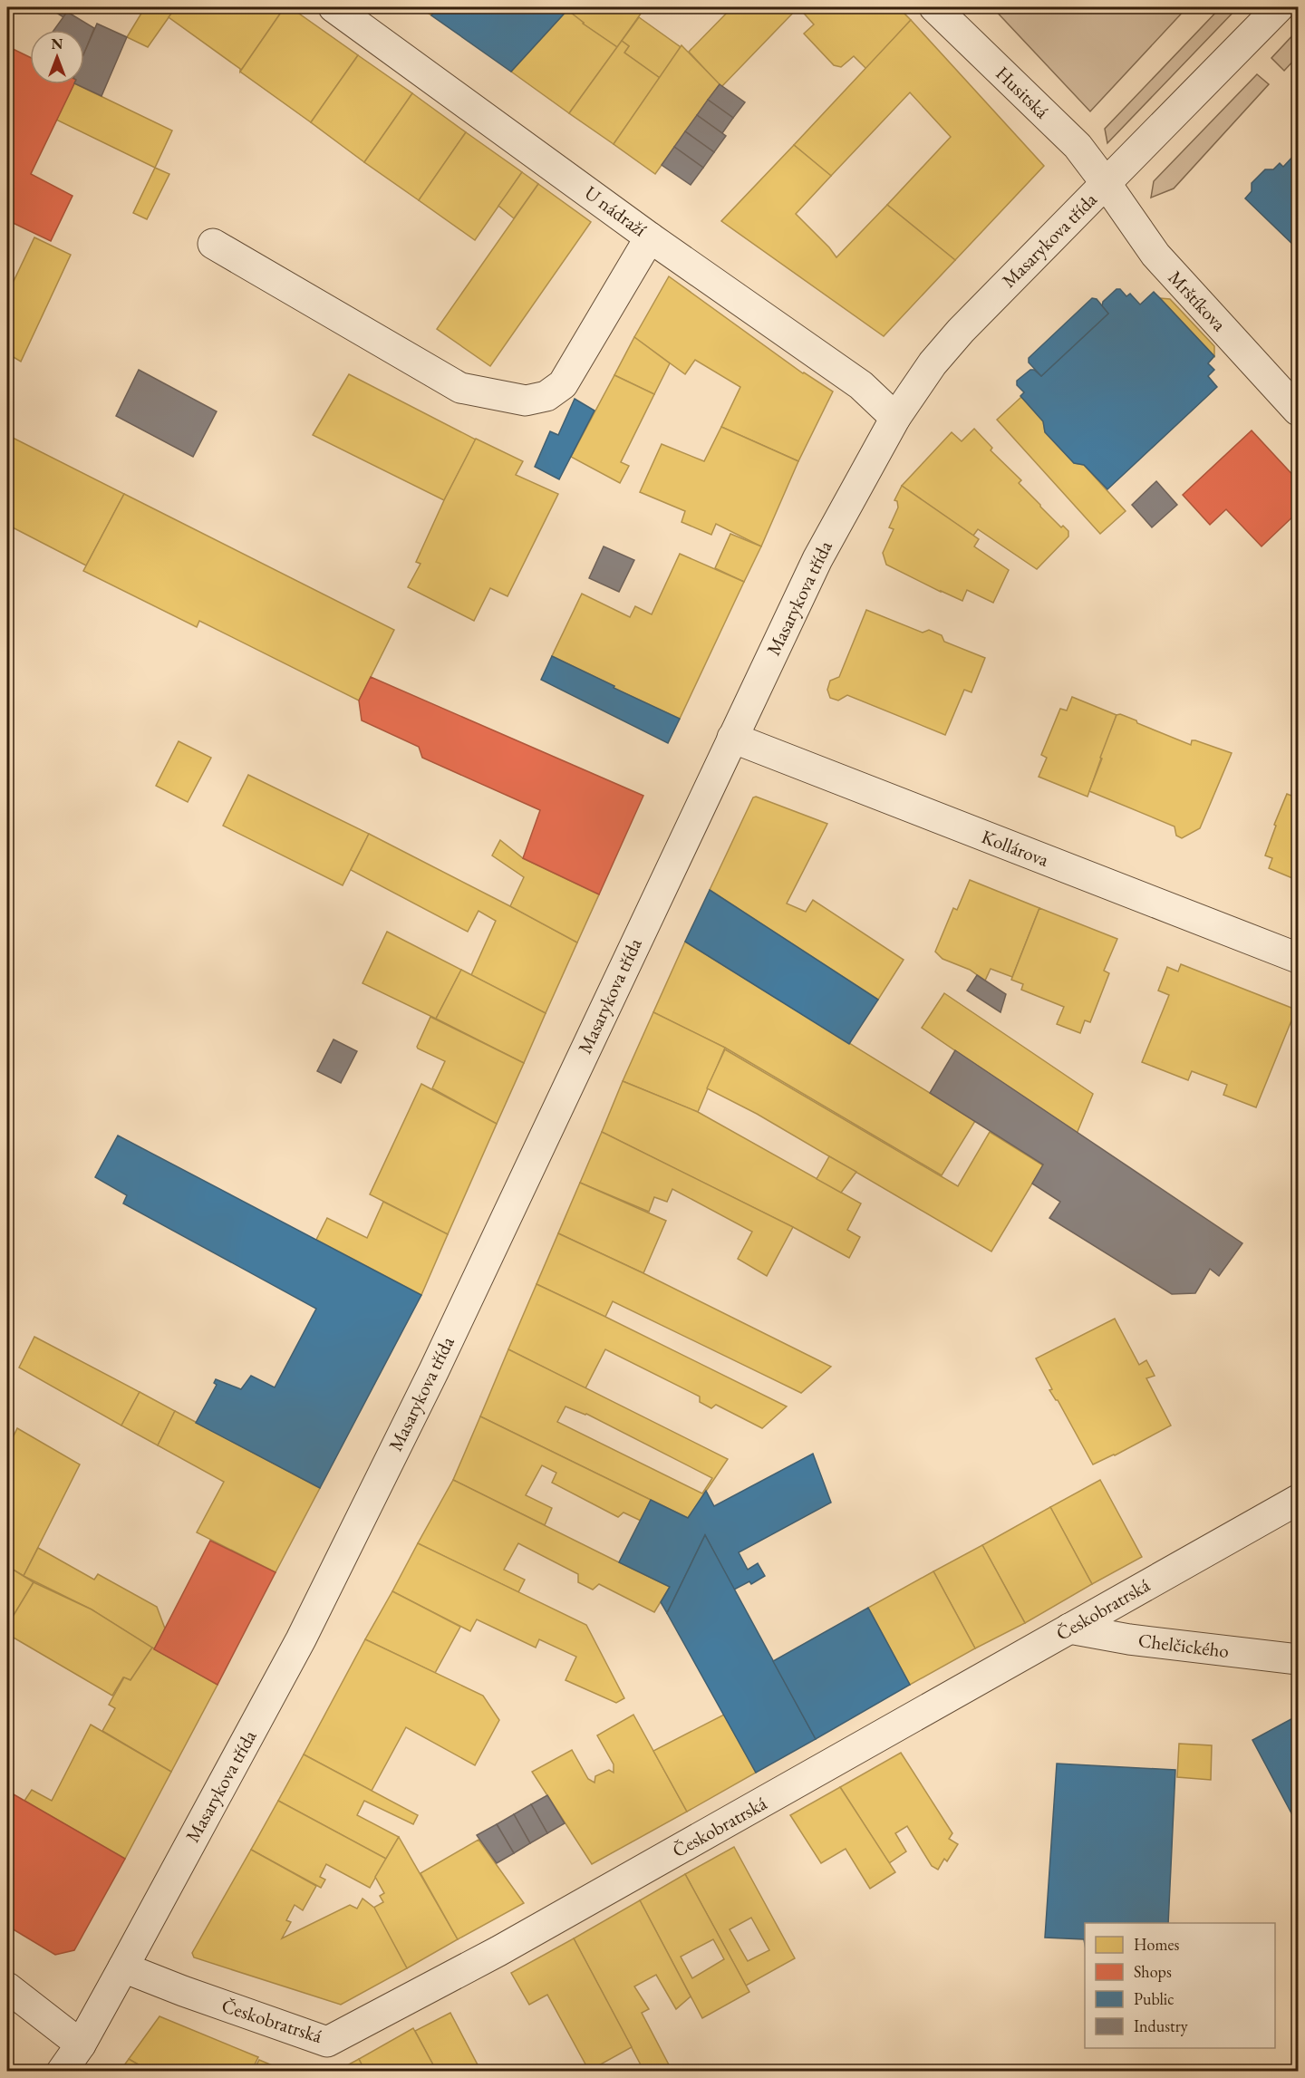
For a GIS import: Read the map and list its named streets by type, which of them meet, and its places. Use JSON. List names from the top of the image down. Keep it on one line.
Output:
{"streets":{"street":["Husitská","U nádraží","Masarykova třída","Mrštíkova","Kollárova","Českobratrská","Chelčického"]},"crossings":[["Husitská","Masarykova třída"],["Husitská","Mrštíkova"],["U nádraží","Masarykova třída"],["Masarykova třída","Mrštíkova"],["Masarykova třída","Kollárova"],["Masarykova třída","Českobratrská"],["Českobratrská","Chelčického"]],"legend":["Homes","Shops","Public","Industry"],"north":"top"}
